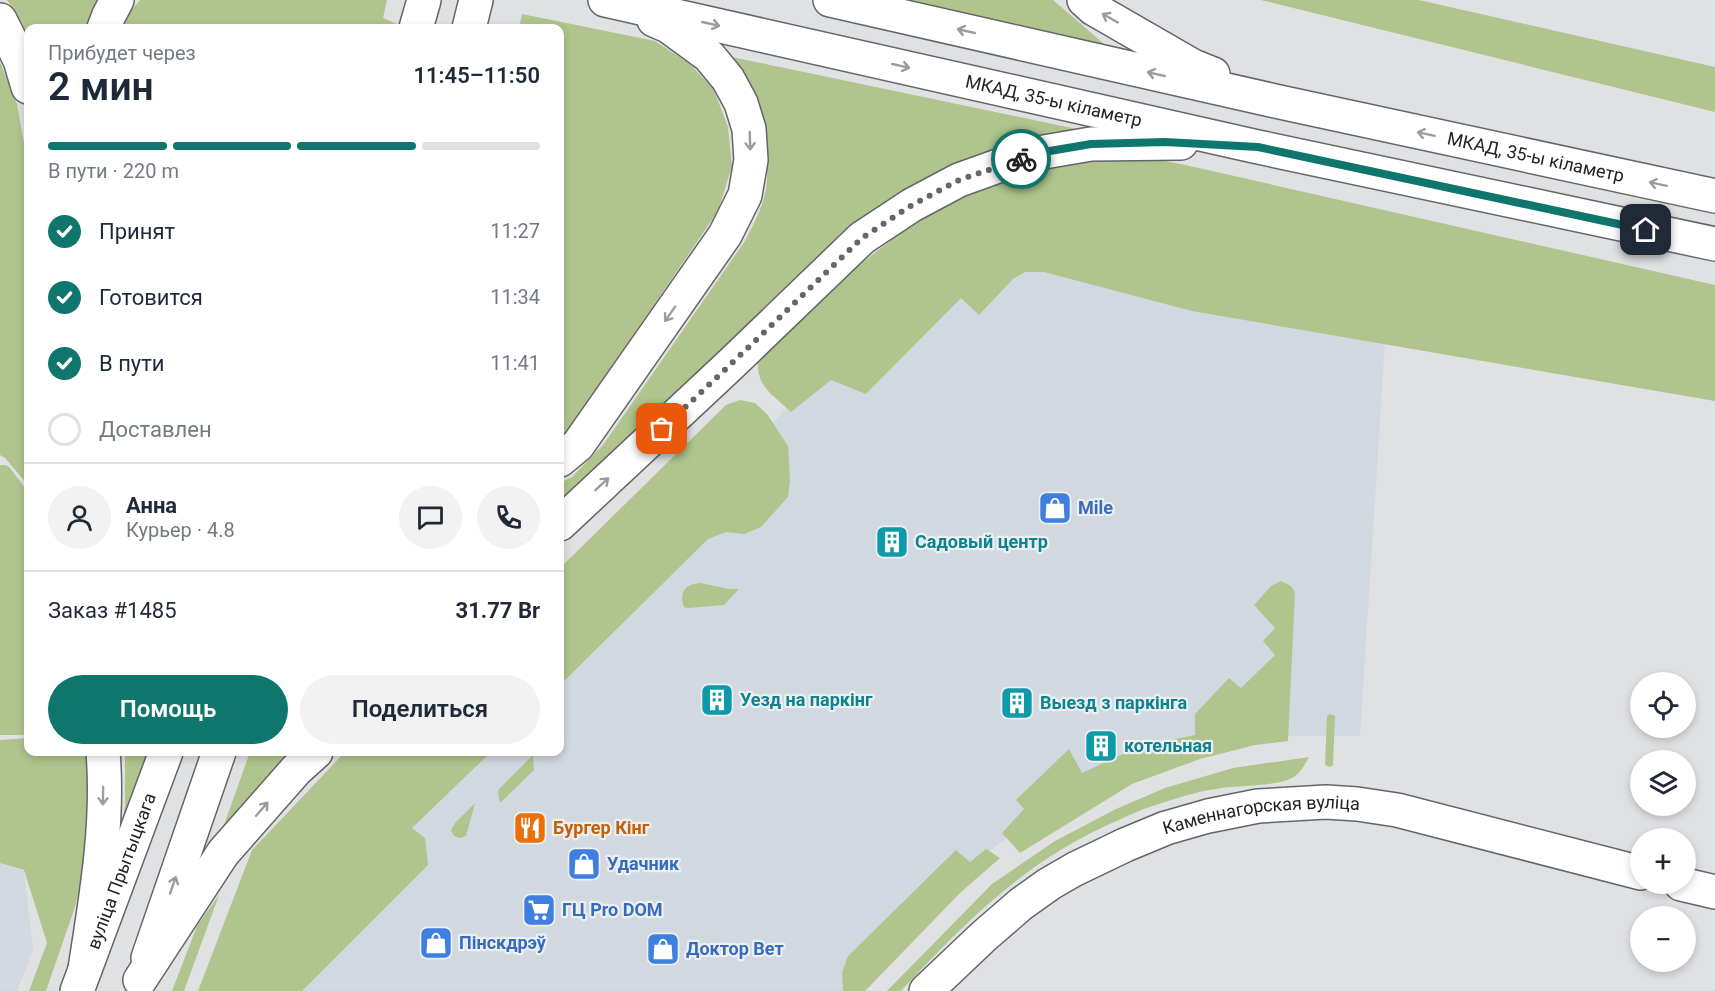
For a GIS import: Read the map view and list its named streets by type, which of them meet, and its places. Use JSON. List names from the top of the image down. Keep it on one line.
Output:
{"streets":{"main road":["МКАД, 35-ы кіламетр","Каменнагорская вуліца","вуліца Прытыцкага"]},"places":{"shop":["Mile","Удачник","Пінскдрэў","Доктор Вет"],"building":["Садовый центр","Уезд на паркінг","Выезд з паркінга","котельная"],"restaurant":["Бургер Кінг"],"supermarket":["ГЦ Pro DOM"]},"page":{"heading":["2 мин","Прибудет через","11:45–11:50"],"panel":["Анна","Курьер · 4.8","Заказ #1485","31.77 Br"],"bar":"В пути · 220 m","list":[["Принят","11:27"],["Готовится","11:34"],["В пути","11:41"],"Доставлен"],"buttons":["Помощь","Поделиться"],"map_buttons":["+","−"]}}
